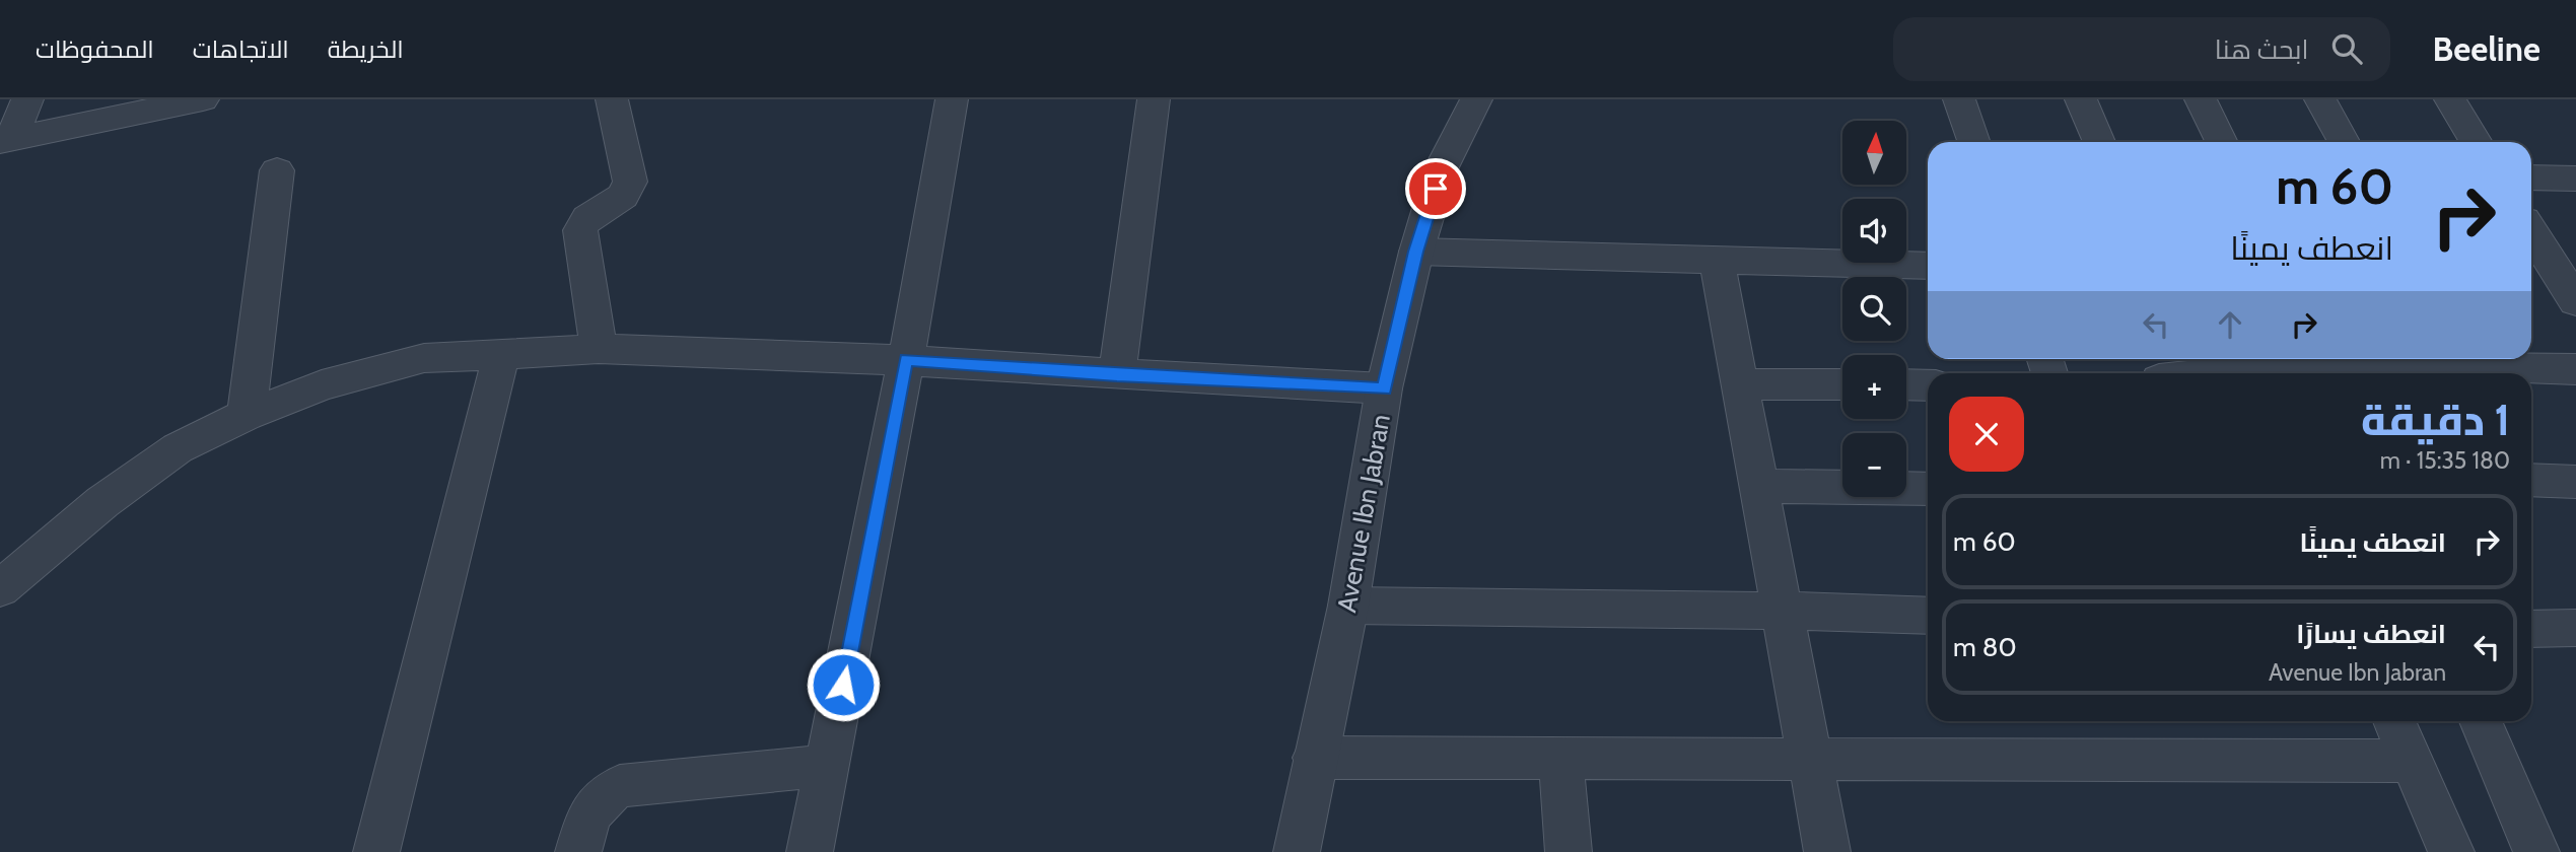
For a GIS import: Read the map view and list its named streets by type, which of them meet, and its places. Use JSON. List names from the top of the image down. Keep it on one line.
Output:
{"streets":{"street":["Avenue Ibn Jabran"]},"north":"top","page":{"header":"Beeline","search":"ابحث هنا","nav":["الخريطة","الاتجاهات","المحفوظات"],"map_buttons":["+","−"],"turn":["60 m","انعطف يمينًا"],"heading":["1 دقيقة","180 m · 15:35"],"list":[{"name":"انعطف يمينًا","value":"60 m"},{"name":"انعطف يسارًا","note":"Avenue Ibn Jabran","value":"80 m"}]}}
